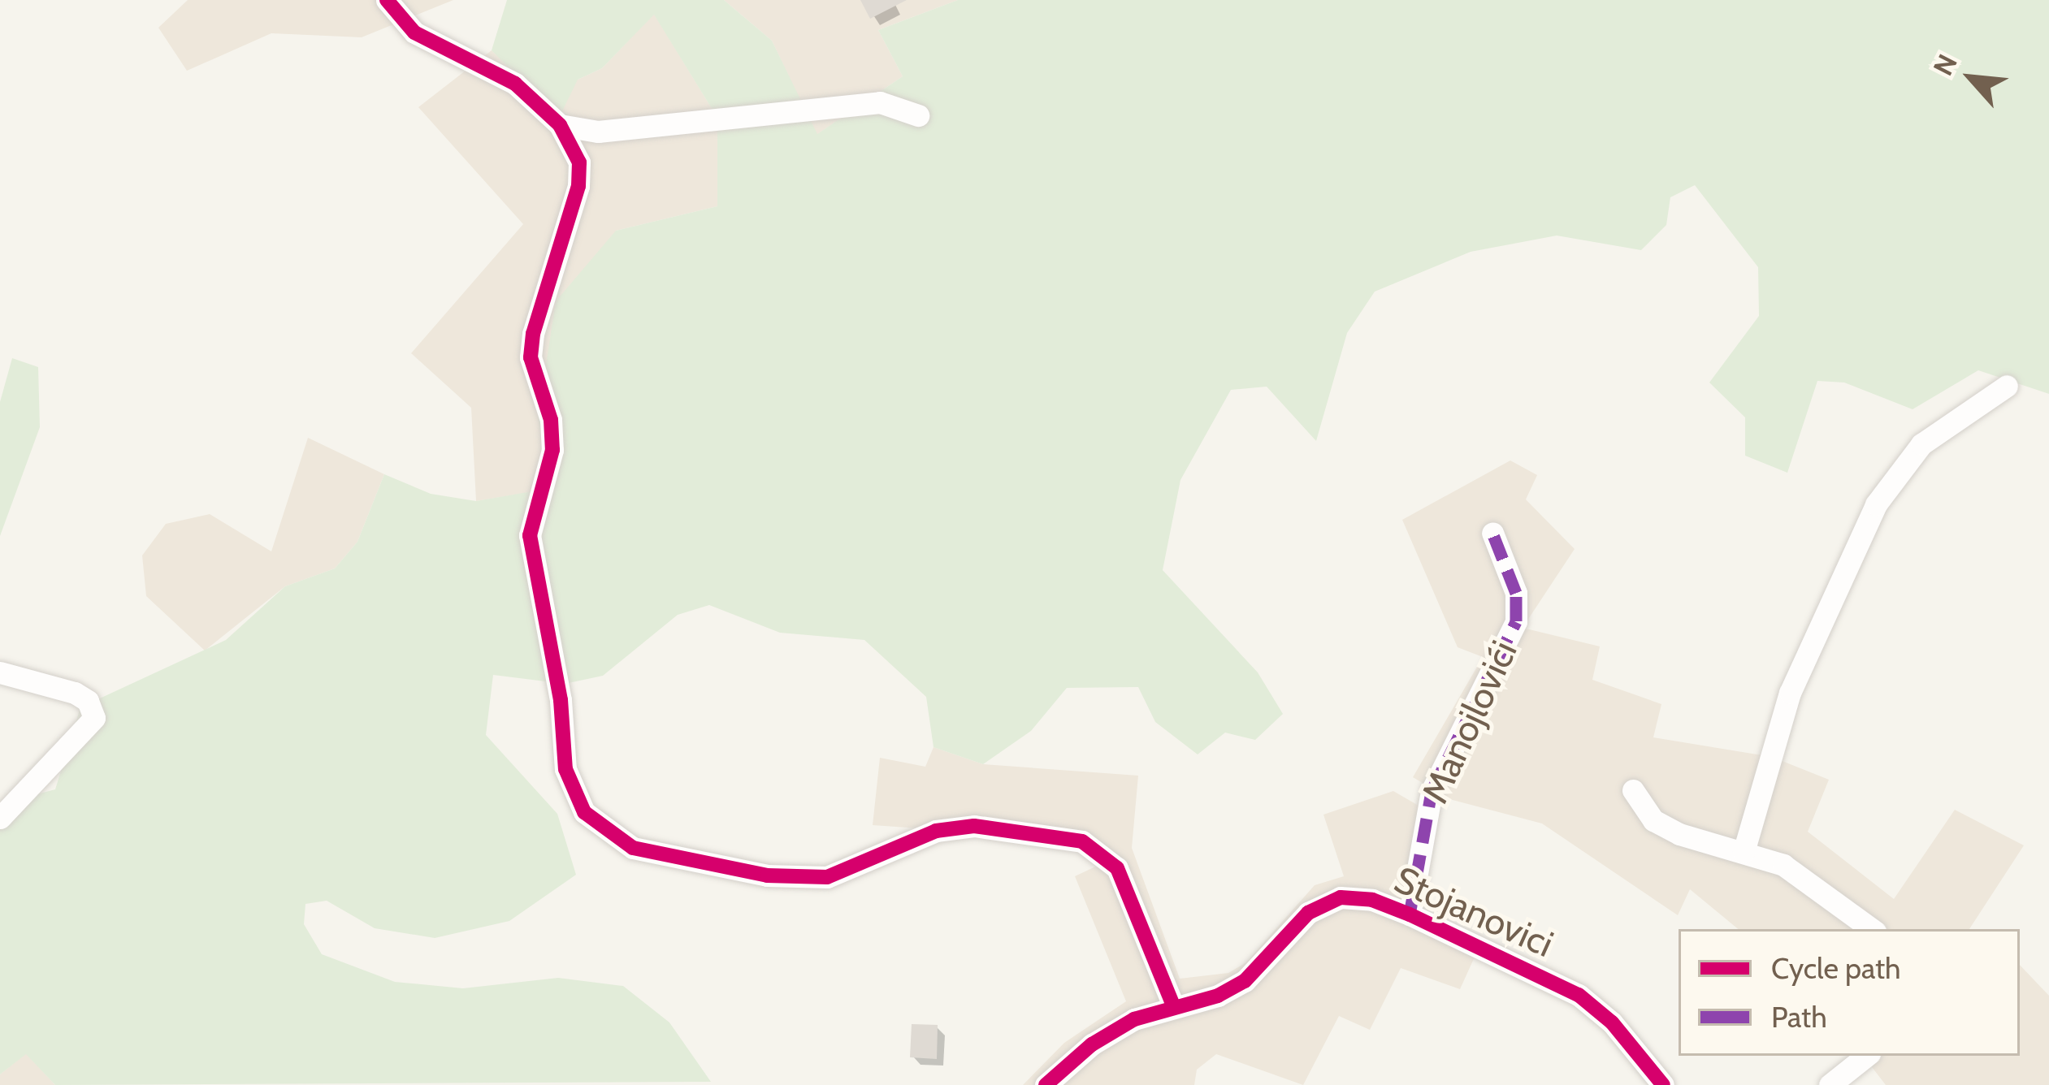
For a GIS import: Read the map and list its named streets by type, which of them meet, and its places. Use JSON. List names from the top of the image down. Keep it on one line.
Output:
{"streets":{"street":["Manojlovići","Stojanovici"]},"crossings":[["Manojlovići","Stojanovici"]],"legend":["Cycle path","Path"],"north":"top left"}
